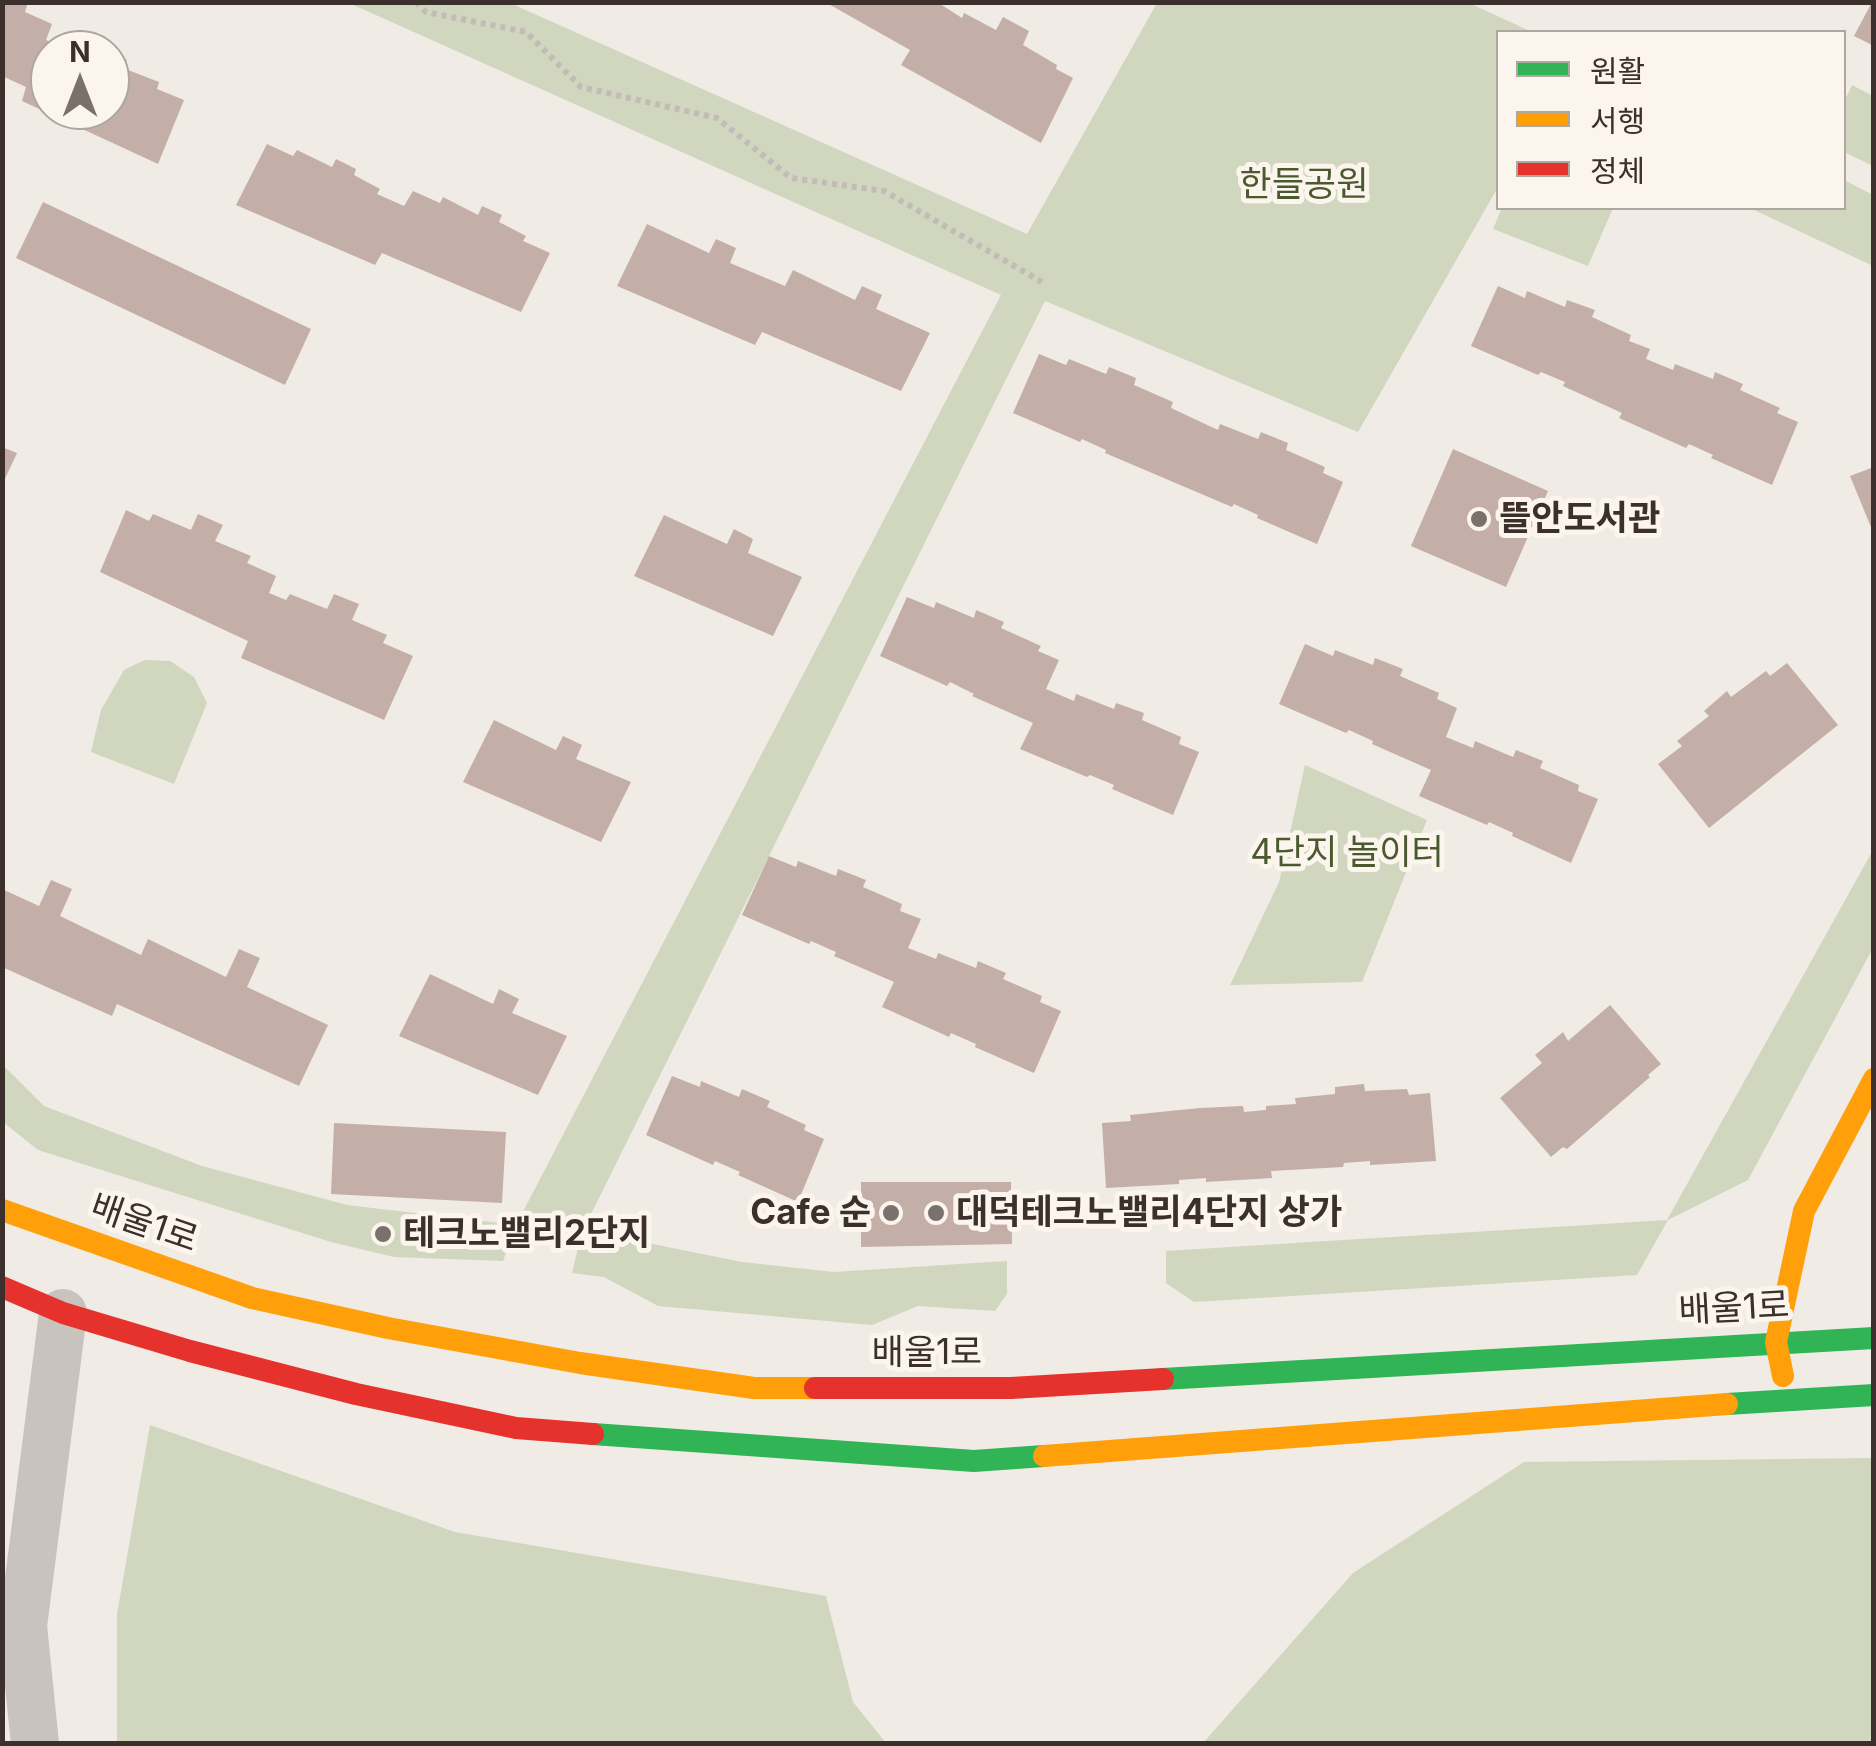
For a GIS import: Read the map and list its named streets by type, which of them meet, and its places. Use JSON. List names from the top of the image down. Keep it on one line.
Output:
{"streets":{"main road":["배울1로"]},"parks":["한들공원","4단지 놀이터"],"places":["뜰안도서관","Cafe 순","대덕테크노밸리4단지 상가","테크노밸리2단지"],"legend":["원활","서행","정체"],"north":"top"}
